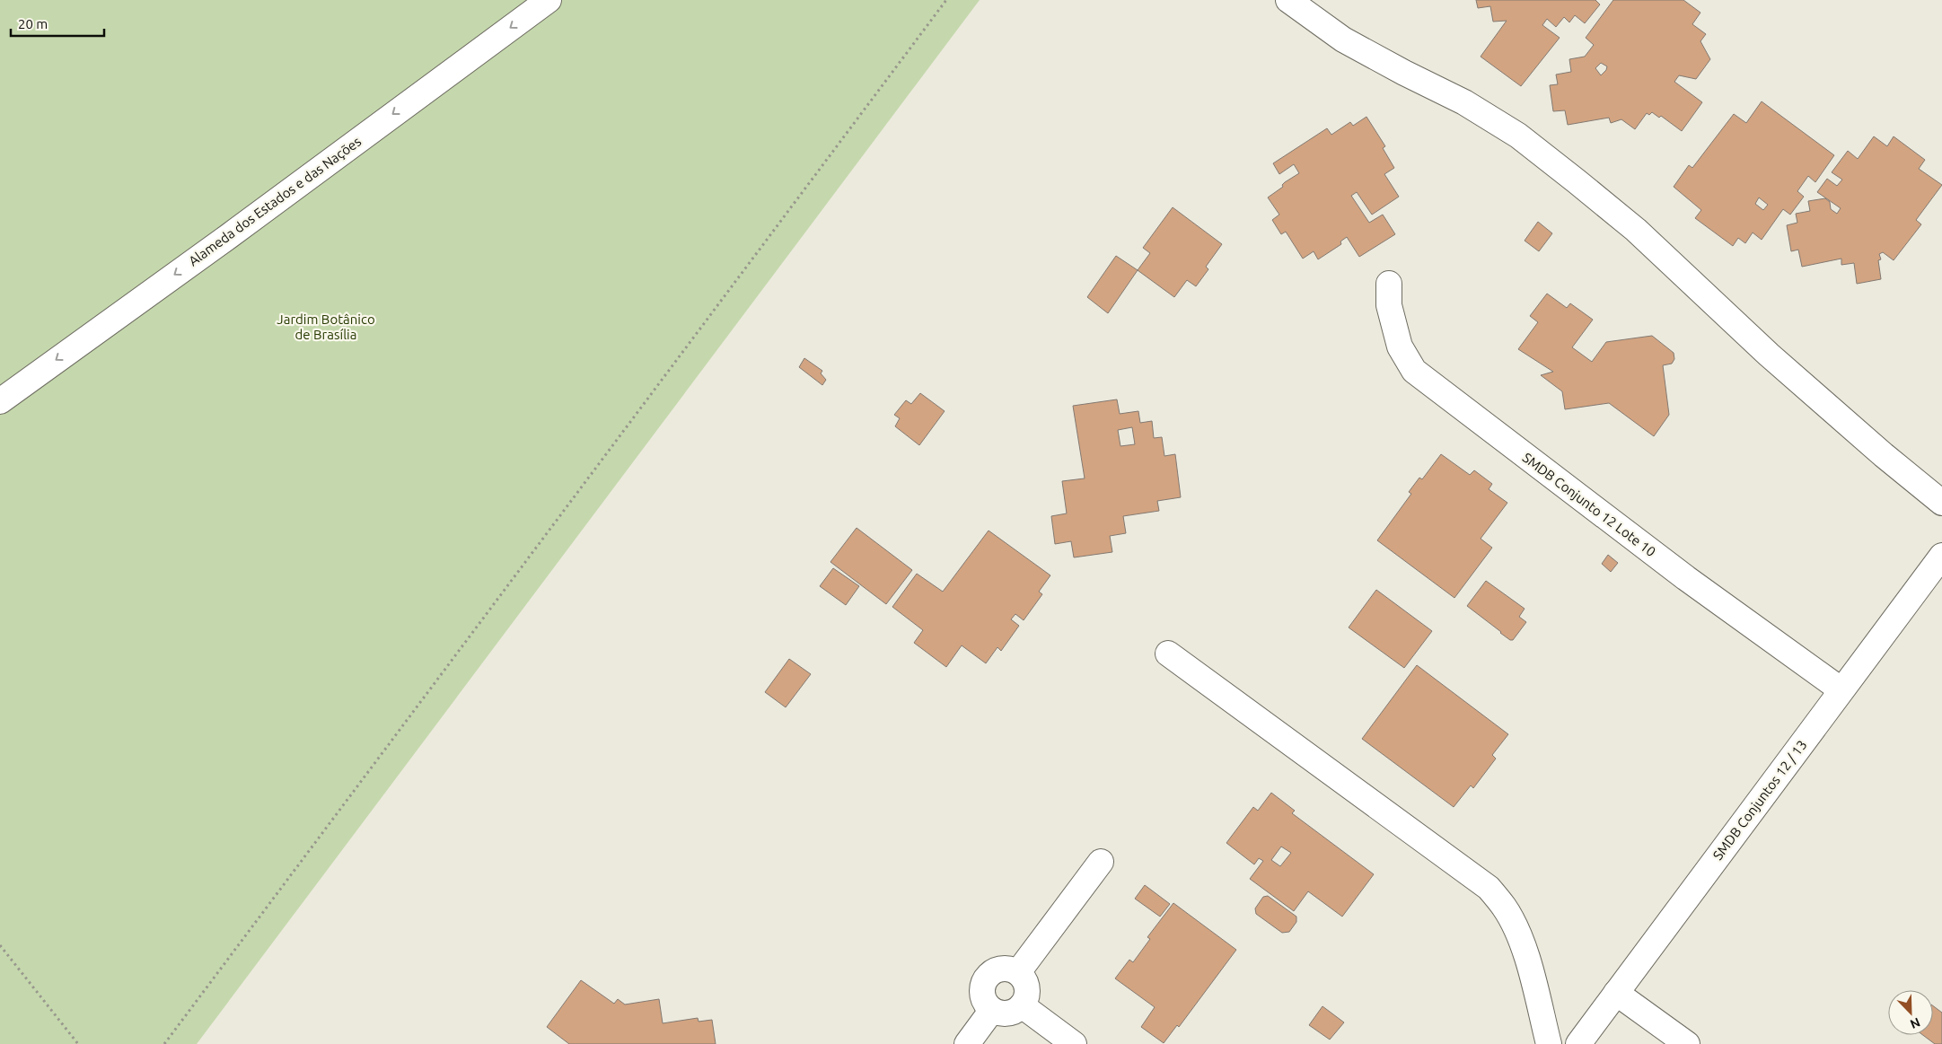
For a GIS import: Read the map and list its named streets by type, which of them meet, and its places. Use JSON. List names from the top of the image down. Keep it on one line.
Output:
{"streets":{"street":["Alameda dos Estados e das Nações","SMDB Conjunto 12 Lote 10","SMDB Conjuntos 12 / 13"]},"crossings":[["SMDB Conjunto 12 Lote 10","SMDB Conjuntos 12 / 13"]],"one_way":["Alameda dos Estados e das Nações"],"parks":["Jardim Botânico de Brasília"],"scale_bar":"20 m","north":"bottom right"}
